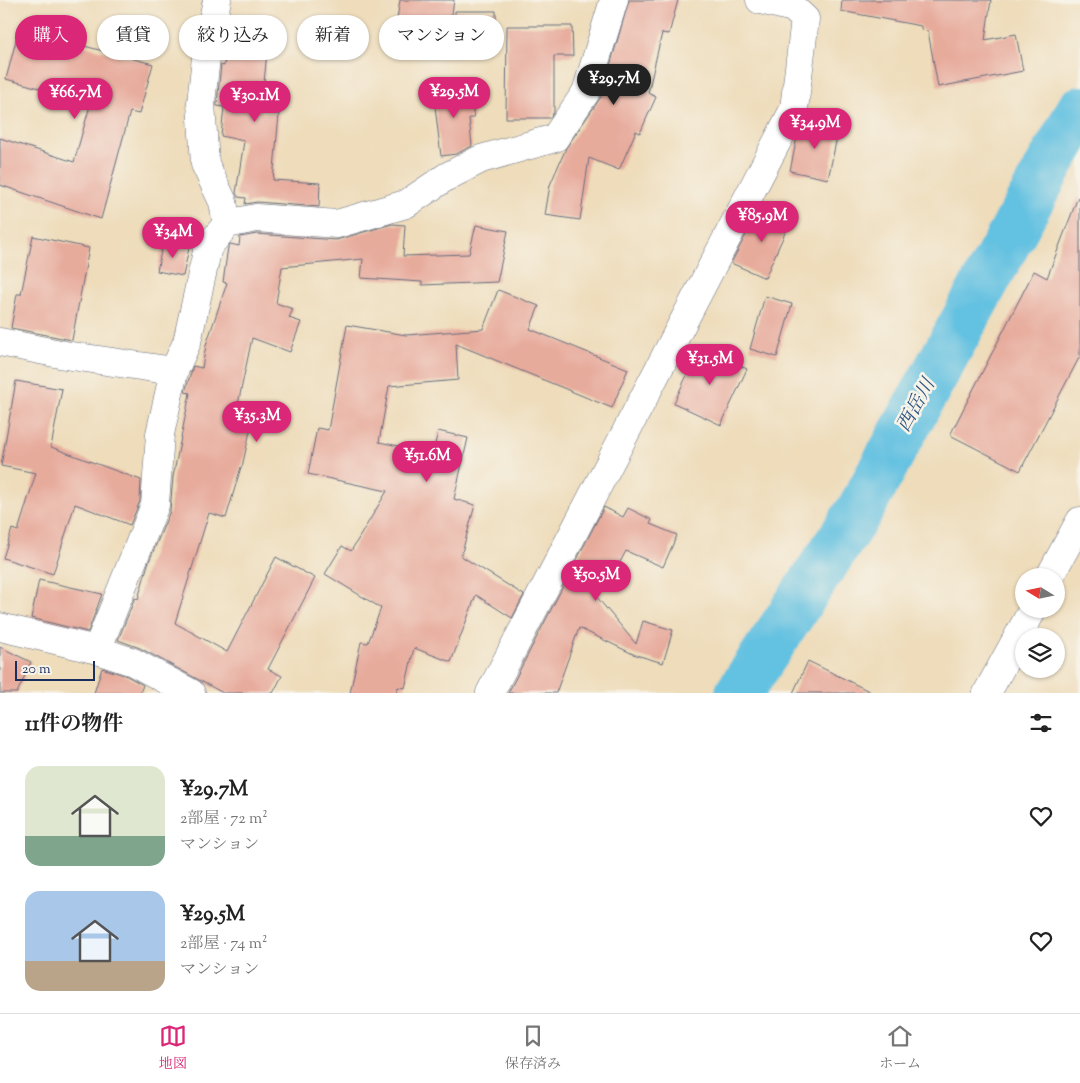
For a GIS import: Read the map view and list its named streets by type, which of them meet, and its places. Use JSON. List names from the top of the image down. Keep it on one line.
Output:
{"water":["西岳川"],"scale_bar":"20 m","north":"left","page":{"chip":["購入","賃貸","絞り込み","新着","マンション"],"price":["¥29.7M","¥29.5M","¥66.7M","¥30.1M","¥34.9M","¥85.9M","¥34M","¥31.5M","¥35.3M","¥51.6M","¥50.5M"],"scale":"20 m","heading":"11件の物件","list":[{"name":"¥29.7M","note":"2部屋 · 72 m² · マンション"},{"name":"¥29.5M","note":"2部屋 · 74 m² · マンション"}],"tabs":["地図","保存済み","ホーム"]}}
